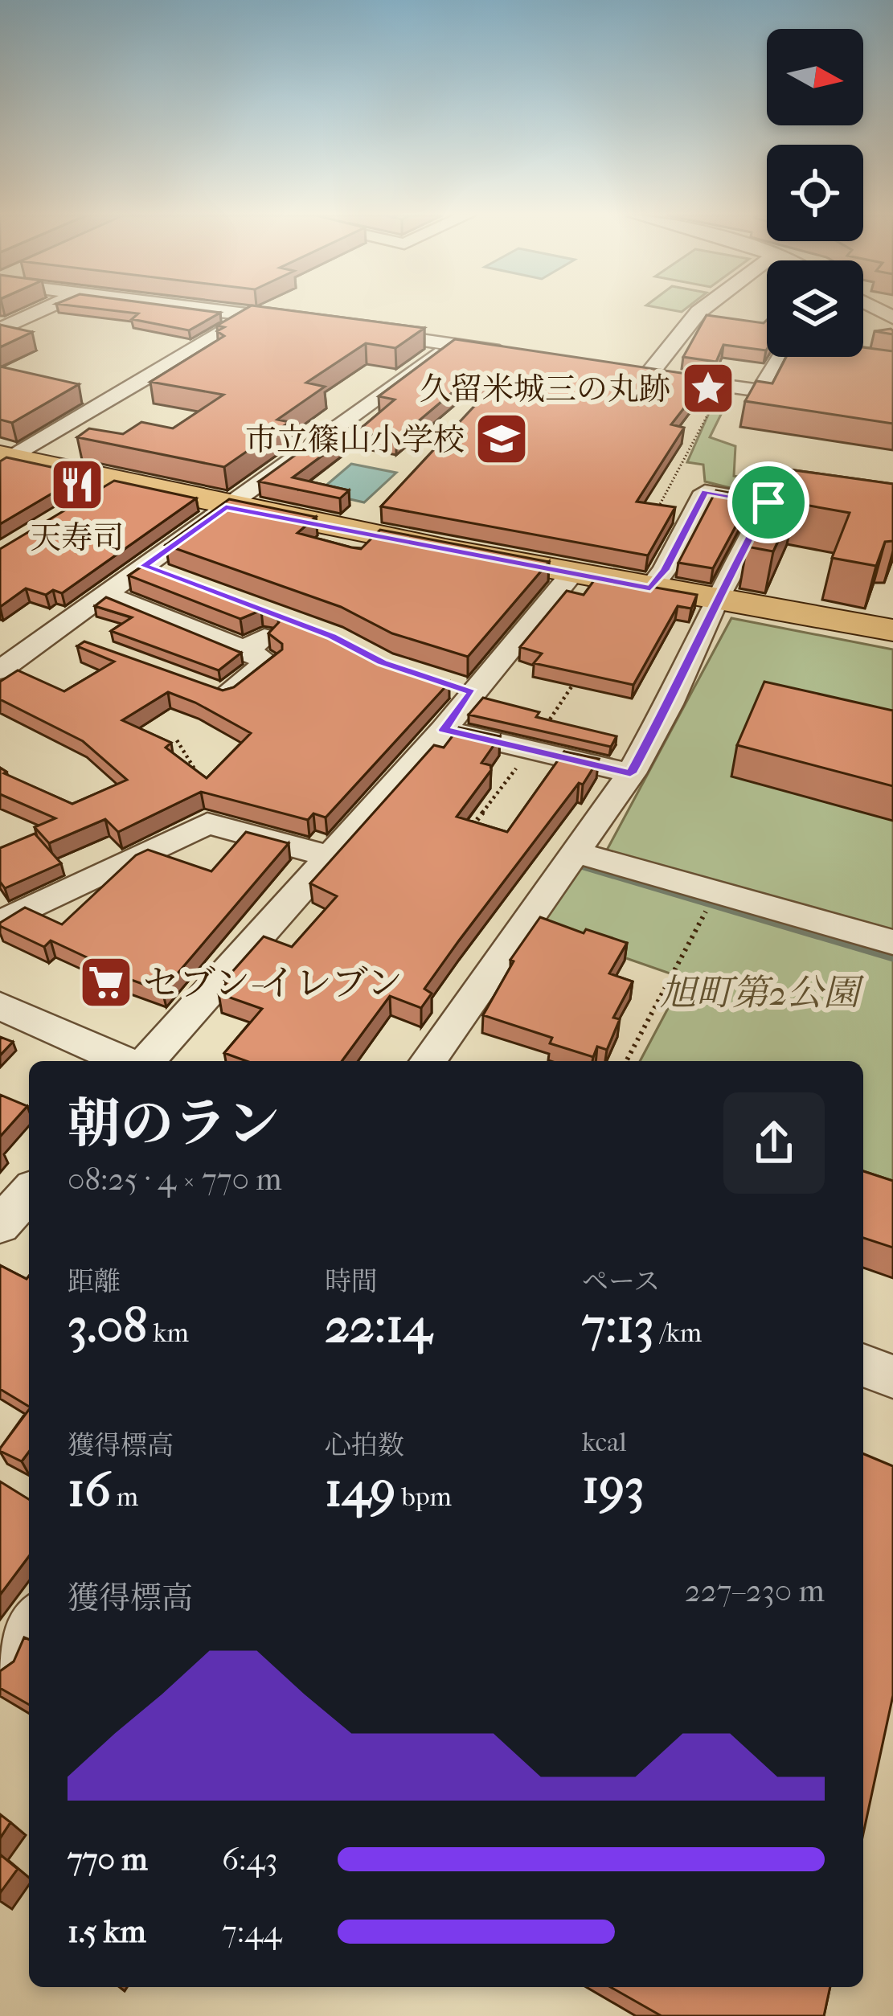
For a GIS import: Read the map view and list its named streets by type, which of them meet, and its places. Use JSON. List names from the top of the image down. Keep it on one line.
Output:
{"parks":["旭町第2公園"],"places":{"place":["久留米城三の丸跡"],"school or university":["市立篠山小学校"],"restaurant":["天寿司"],"supermarket":["セブン-イレブン"]},"north":"right","page":{"heading":["朝のラン","08:25 · 4 × 770 m"],"stats":[["距離","3.08 km"],["時間","22:14"],["ペース","7:13 /km"],["獲得標高","16 m"],["心拍数","149 bpm"],["kcal","193"]],"chart":["獲得標高","227–230 m"],"list":[{"name":"770 m","note":"6:43"},{"name":"1.5 km","note":"7:44"}]}}
